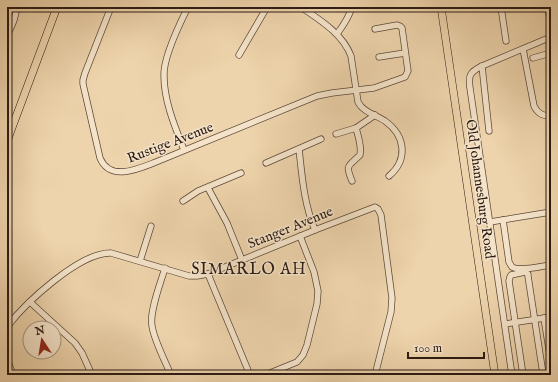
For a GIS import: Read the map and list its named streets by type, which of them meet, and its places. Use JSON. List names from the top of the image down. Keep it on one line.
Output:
{"streets":{"main road":["Old Johannesburg Road"],"street":["Rustige Avenue","Stanger Avenue"]},"districts":["SIMARLO AH"],"scale_bar":"100 m","north":"top"}
